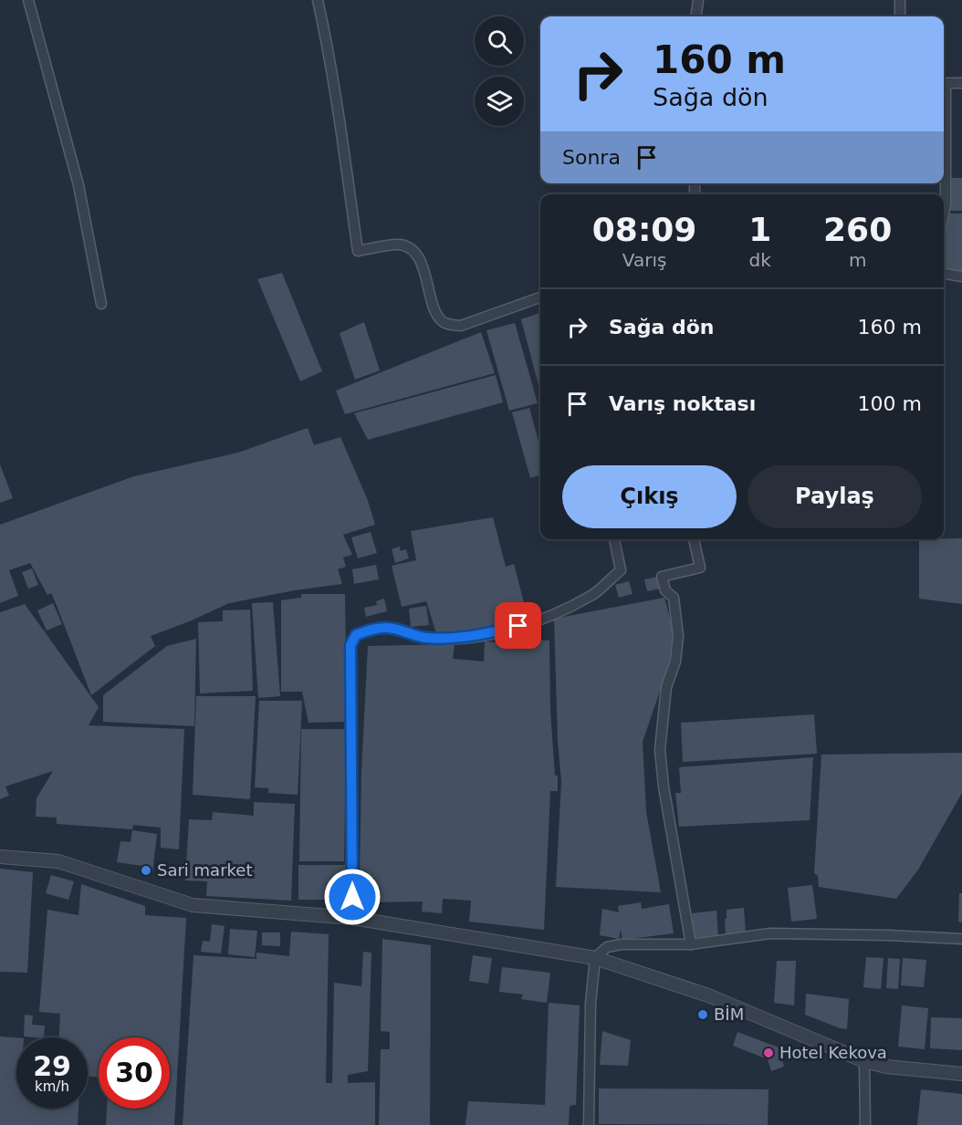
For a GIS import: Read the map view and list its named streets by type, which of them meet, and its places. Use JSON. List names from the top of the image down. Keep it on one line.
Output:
{"places":["Sari market","BİM","Hotel Kekova"],"page":{"turn":["160 m","Sağa dön"],"then":"Sonra","eta":["08:09","Varış","1","dk","260","m"],"list":[{"name":"Sağa dön","value":"160 m"},{"name":"Varış noktası","value":"100 m"}],"buttons":["Çıkış","Paylaş"],"speed":"29 km/h","limit":"30"}}
